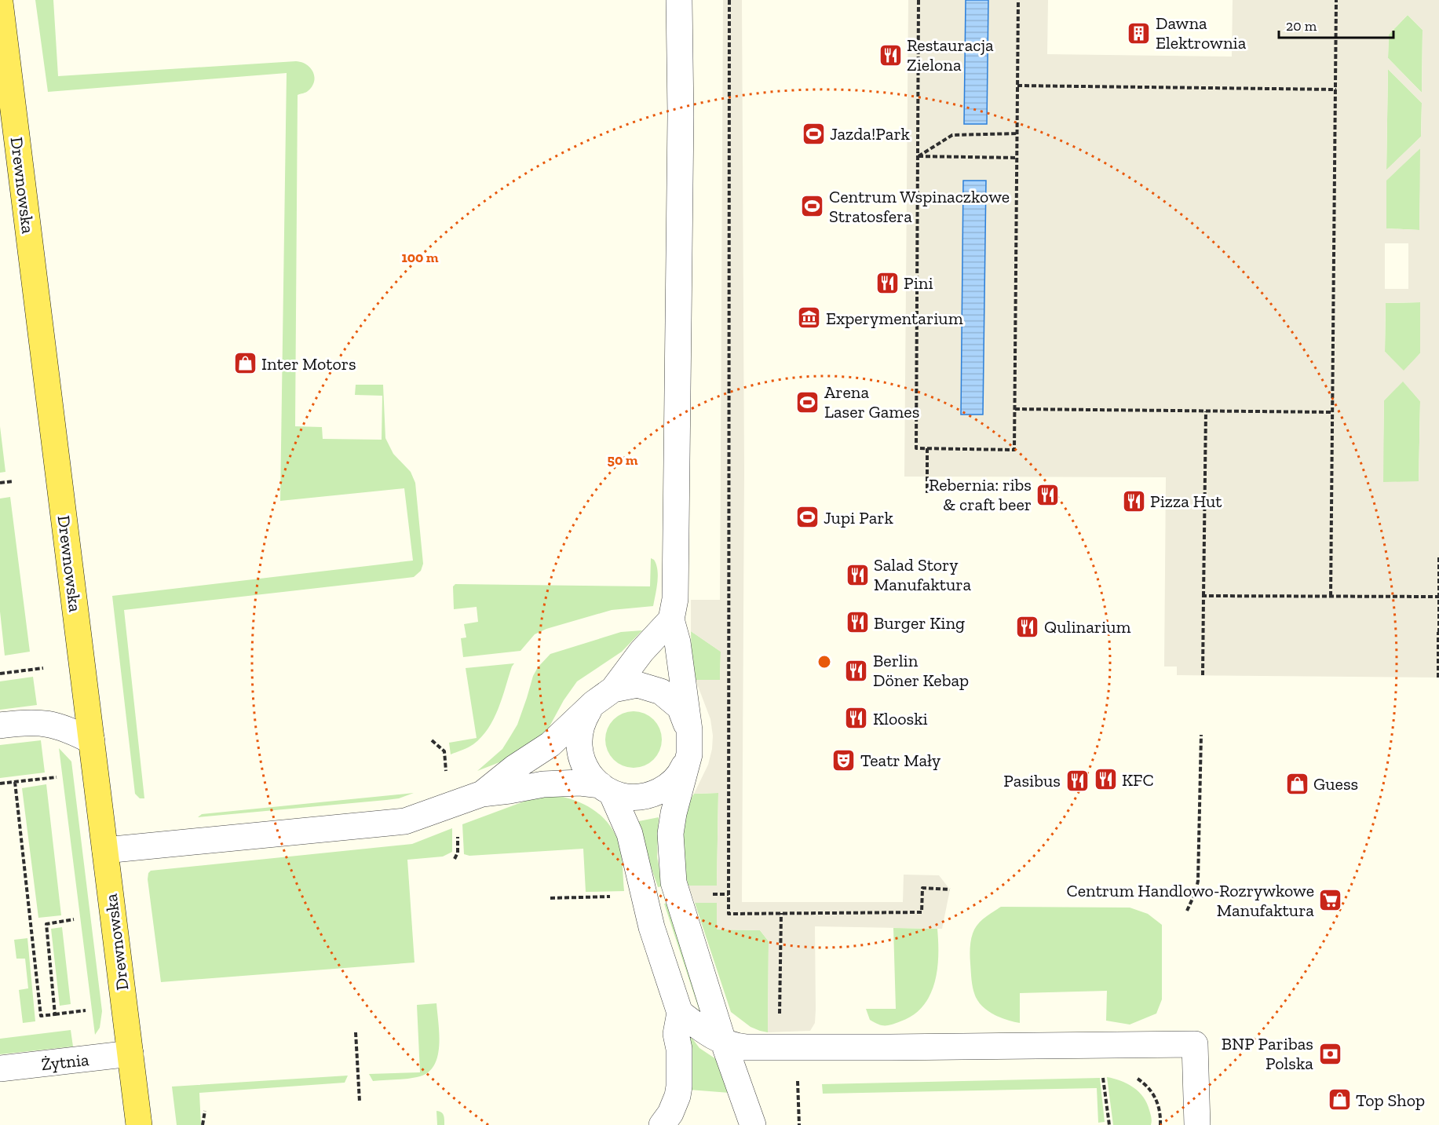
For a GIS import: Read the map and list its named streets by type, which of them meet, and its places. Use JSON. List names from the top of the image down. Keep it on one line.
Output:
{"streets":{"main road":["Drewnowska"],"street":["Żytnia"]},"crossings":[["Drewnowska","Żytnia"]],"places":{"building":["Dawna Elektrownia"],"restaurant":["Restauracja Zielona","Pini","Rebernia: ribs & craft beer","Pizza Hut","Salad Story Manufaktura","Burger King","Qulinarium","Berlin Döner Kebap","Klooski","KFC","Pasibus"],"sports":["Jazda!Park","Centrum Wspinaczkowe Stratosfera","Arena Laser Games","Jupi Park"],"museum":["Experymentarium"],"shop":["Inter Motors","Guess","Top Shop"],"theatre":["Teatr Mały"],"supermarket":["Centrum Handlowo-Rozrywkowe Manufaktura"],"bank":["BNP Paribas Polska"]},"scale_bar":"20 m","rings":["100 m","50 m"]}
